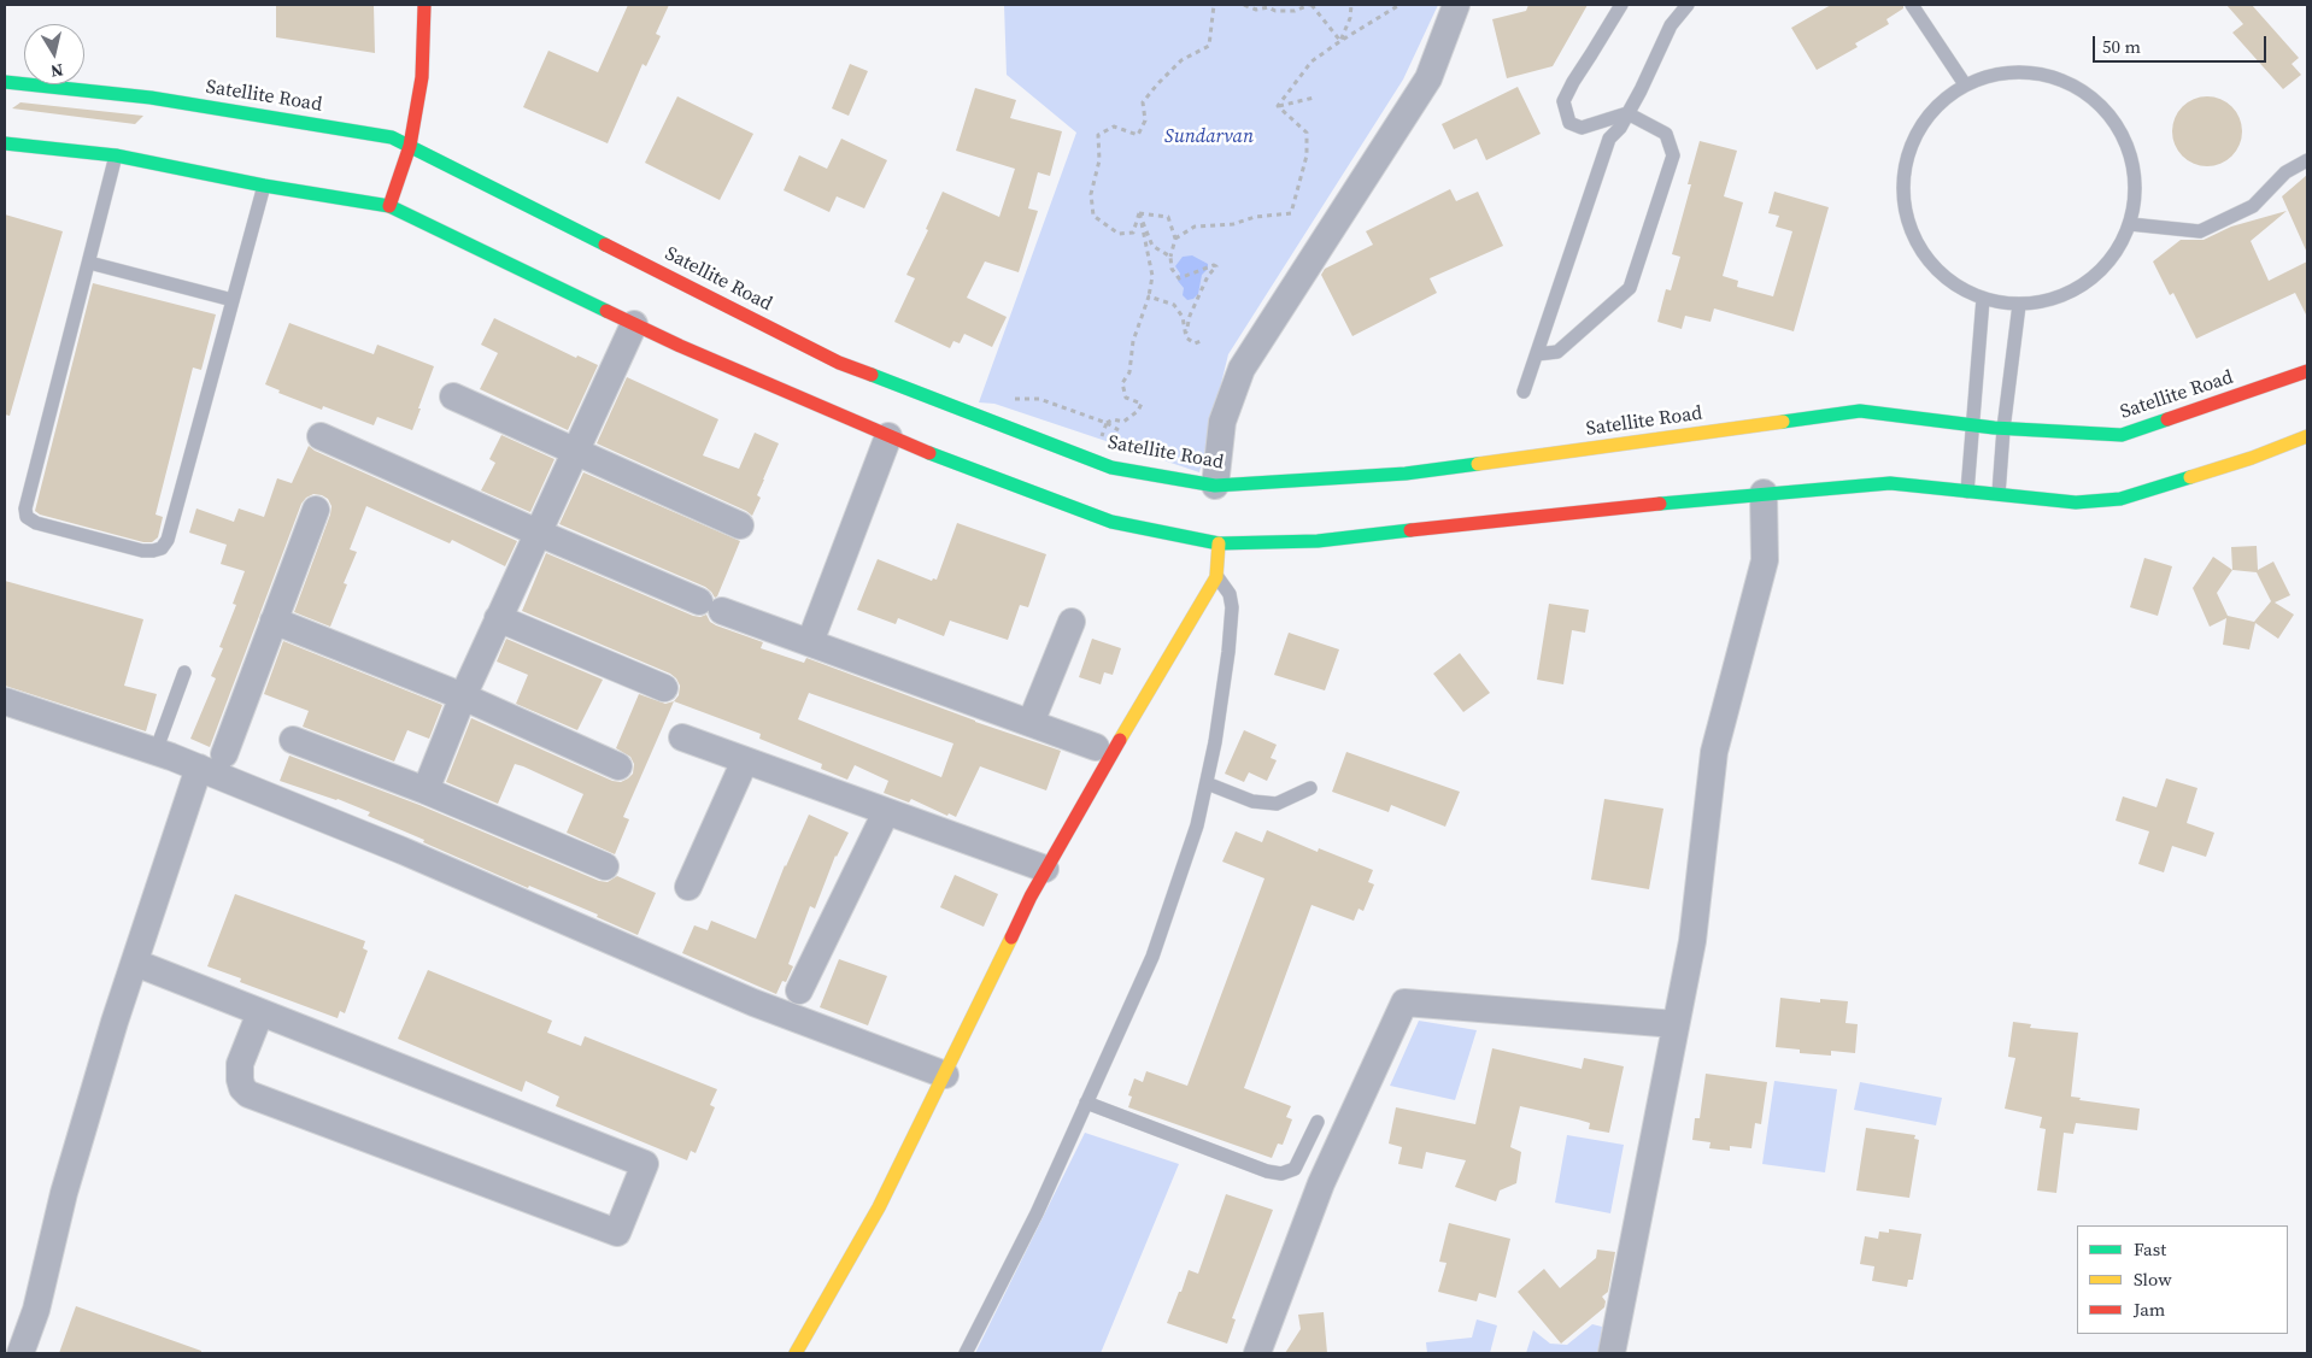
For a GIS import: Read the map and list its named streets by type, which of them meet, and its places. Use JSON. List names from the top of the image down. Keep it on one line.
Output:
{"streets":{"main road":["Satellite Road"]},"parks":["Sundarvan"],"legend":["Fast","Slow","Jam"],"scale_bar":"50 m","north":"bottom"}
